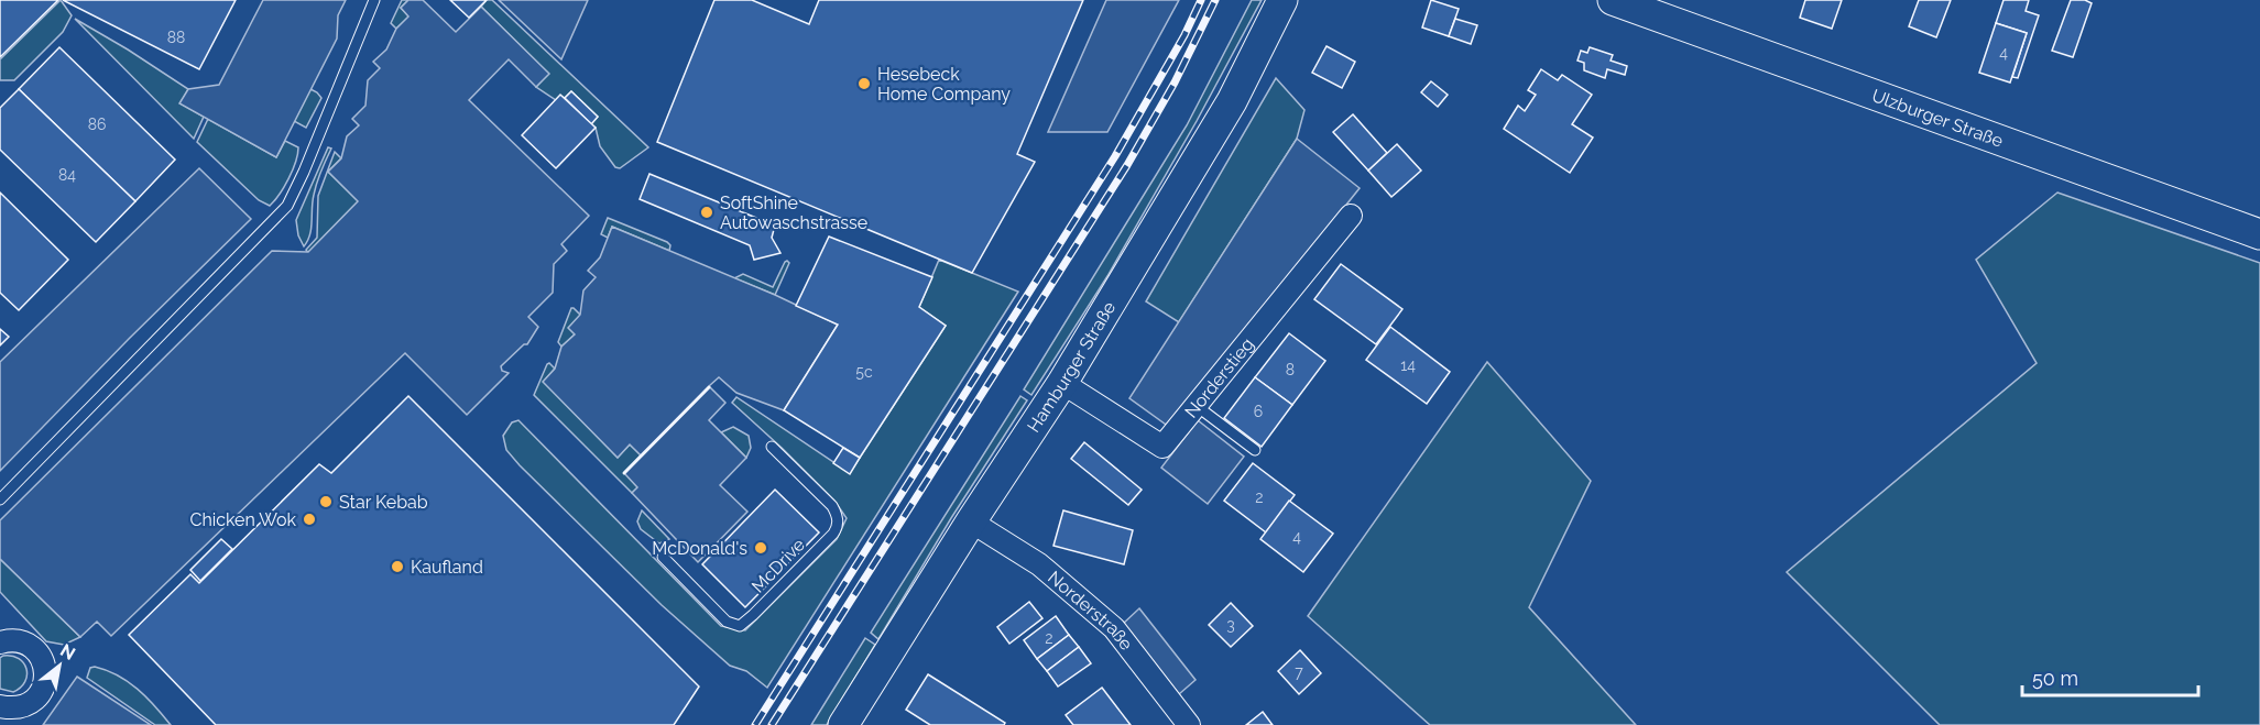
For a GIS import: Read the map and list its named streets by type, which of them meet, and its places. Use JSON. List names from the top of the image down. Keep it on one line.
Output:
{"streets":{"main road":["Ulzburger Straße","Hamburger Straße"],"street":["Norderstieg","Norderstraße"],"lane":["McDrive"]},"crossings":[["Hamburger Straße","Norderstieg"],["Hamburger Straße","Norderstraße"]],"places":["Hesebeck Home Company","SoftShine Autowaschstrasse","Star Kebab","Chicken Wok","McDonald's","Kaufland"],"house_numbers":["88","4","86","84","14","8","5c","6","2","4","3","2","7"],"scale_bar":"50 m","north":"top right"}
